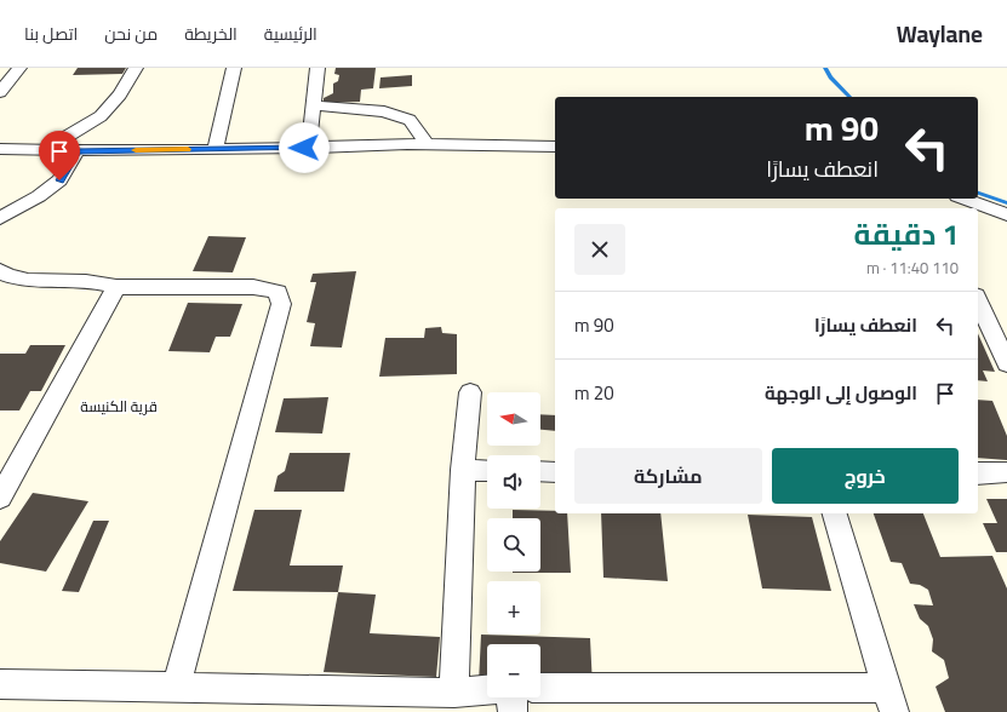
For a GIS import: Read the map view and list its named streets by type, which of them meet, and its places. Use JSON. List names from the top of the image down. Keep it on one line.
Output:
{"districts":["قرية الكنيسة"],"north":"left","page":{"header":"Waylane","nav":["الرئيسية","الخريطة","من نحن","اتصل بنا"],"turn":["90 m","انعطف يسارًا"],"heading":["1 دقيقة","110 m · 11:40"],"list":[{"name":"انعطف يسارًا","value":"90 m"},{"name":"الوصول إلى الوجهة","value":"20 m"}],"map_buttons":["+","−"],"buttons":["خروج","مشاركة"]}}
